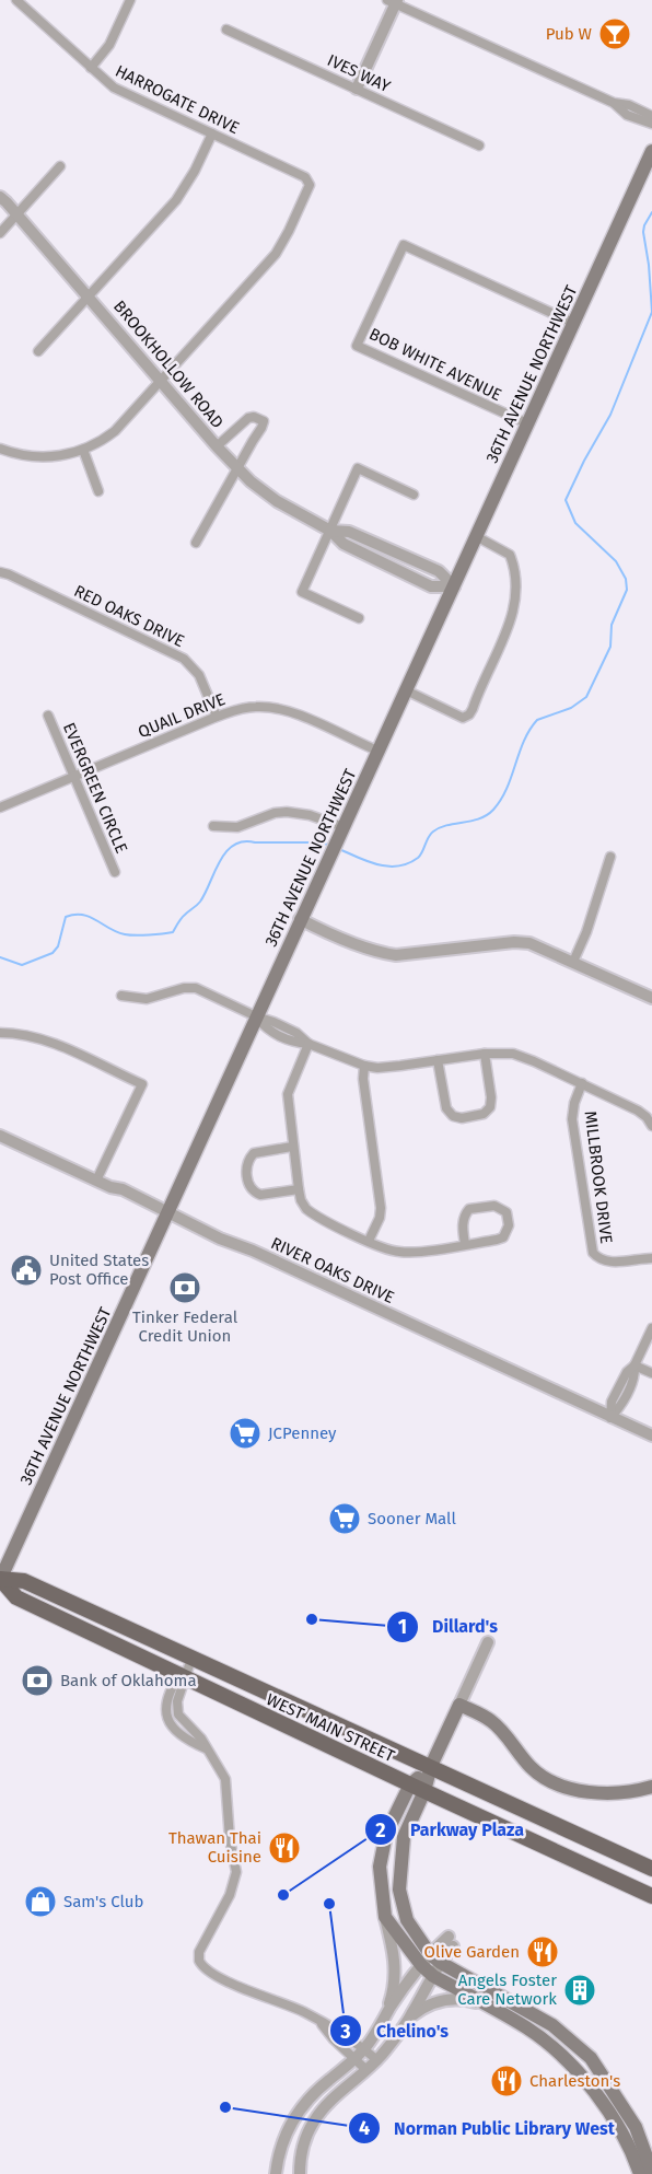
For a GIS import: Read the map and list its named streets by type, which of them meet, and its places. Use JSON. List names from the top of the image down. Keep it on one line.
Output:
{"streets":{"main road":["36TH AVENUE NORTHWEST","WEST MAIN STREET"],"street":["IVES WAY","HARROGATE DRIVE","BROOKHOLLOW ROAD","BOB WHITE AVENUE","RED OAKS DRIVE","QUAIL DRIVE","EVERGREEN CIRCLE","MILLBROOK DRIVE","RIVER OAKS DRIVE"]},"crossings":[["HARROGATE DRIVE","BROOKHOLLOW ROAD"],["BROOKHOLLOW ROAD","36TH AVENUE NORTHWEST"],["BOB WHITE AVENUE","36TH AVENUE NORTHWEST"],["36TH AVENUE NORTHWEST","QUAIL DRIVE"],["36TH AVENUE NORTHWEST","RIVER OAKS DRIVE"],["36TH AVENUE NORTHWEST","WEST MAIN STREET"],["RED OAKS DRIVE","QUAIL DRIVE"],["QUAIL DRIVE","EVERGREEN CIRCLE"]],"places":{"bar":["Pub W"],"public building":["United States Post Office"],"bank":["Tinker Federal Credit Union","Bank of Oklahoma"],"supermarket":["JCPenney","Sooner Mall"],"other":["Dillard's","Parkway Plaza","Chelino's","Norman Public Library West"],"restaurant":["Thawan Thai Cuisine","Olive Garden","Charleston's"],"shop":["Sam's Club"],"building":["Angels Foster Care Network"]}}
